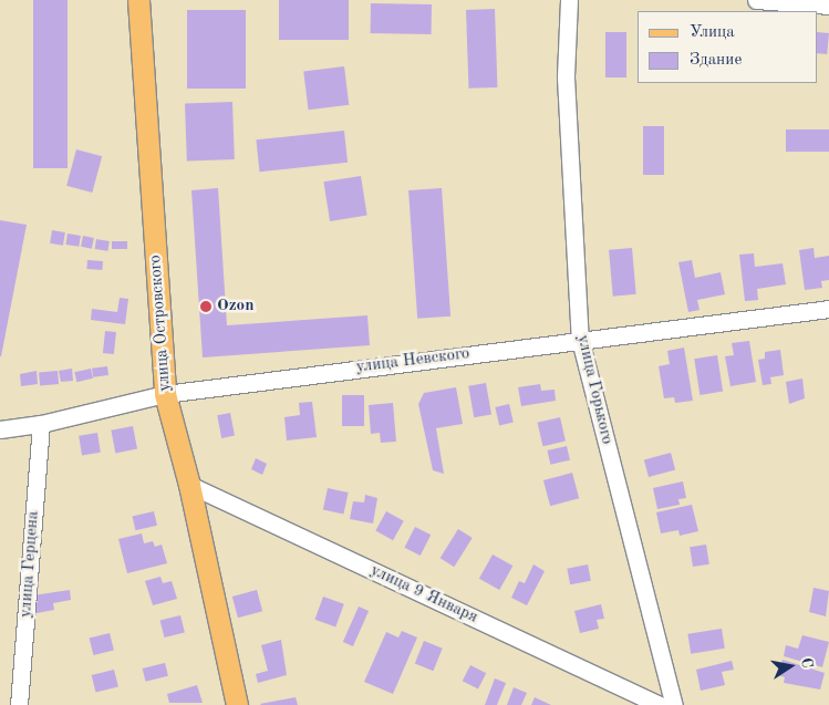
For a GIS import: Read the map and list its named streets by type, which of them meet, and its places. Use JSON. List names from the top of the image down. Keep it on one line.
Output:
{"streets":{"main road":["улица Островского"],"street":["улица Невского","улица Горького","улица Герцена","улица 9 Января"]},"crossings":[["улица Островского","улица Невского"],["улица Островского","улица 9 Января"],["улица Невского","улица Горького"],["улица Невского","улица Герцена"]],"places":["Ozon"],"legend":["Улица","Здание"],"north":"right"}
